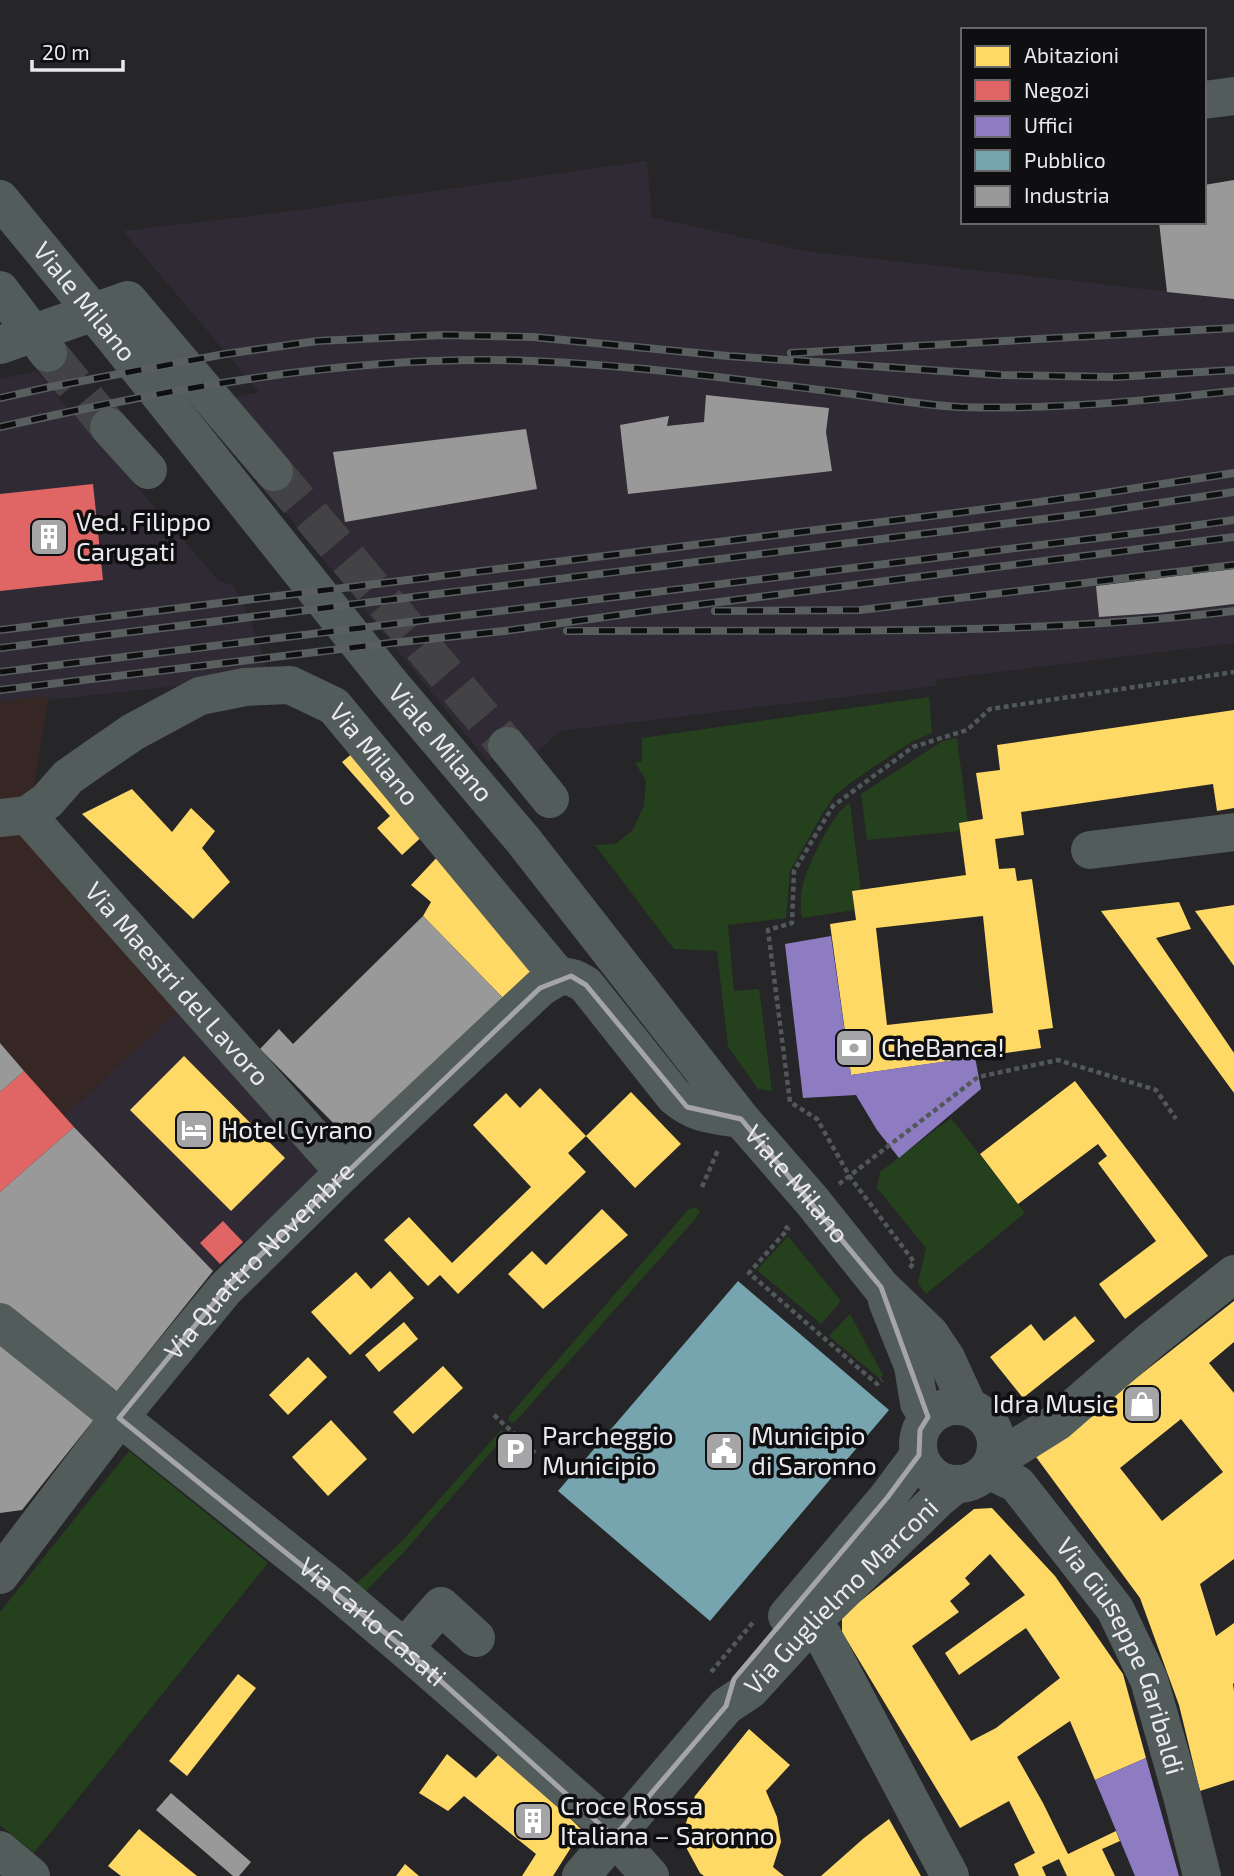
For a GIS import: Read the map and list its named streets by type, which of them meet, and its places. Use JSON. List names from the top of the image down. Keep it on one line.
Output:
{"streets":{"street":["Viale Milano","Via Milano","Via Maestri del Lavoro","Via Quattro Novembre","Via Guglielmo Marconi","Via Carlo Casati","Via Giuseppe Garibaldi"]},"crossings":[["Viale Milano","Via Guglielmo Marconi"],["Viale Milano","Via Giuseppe Garibaldi"],["Via Milano","Via Maestri del Lavoro"],["Via Milano","Via Quattro Novembre"],["Via Maestri del Lavoro","Via Quattro Novembre"],["Via Quattro Novembre","Via Carlo Casati"],["Via Guglielmo Marconi","Via Carlo Casati"],["Via Guglielmo Marconi","Via Giuseppe Garibaldi"]],"places":{"building":["Ved. Filippo Carugati","Croce Rossa Italiana – Saronno"],"bank":["CheBanca!"],"hotel":["Hotel Cyrano"],"shop":["Idra Music"],"parking":["Parcheggio Municipio"],"public building":["Municipio di Saronno"]},"legend":["Abitazioni","Negozi","Uffici","Pubblico","Industria"],"scale_bar":"20 m"}
